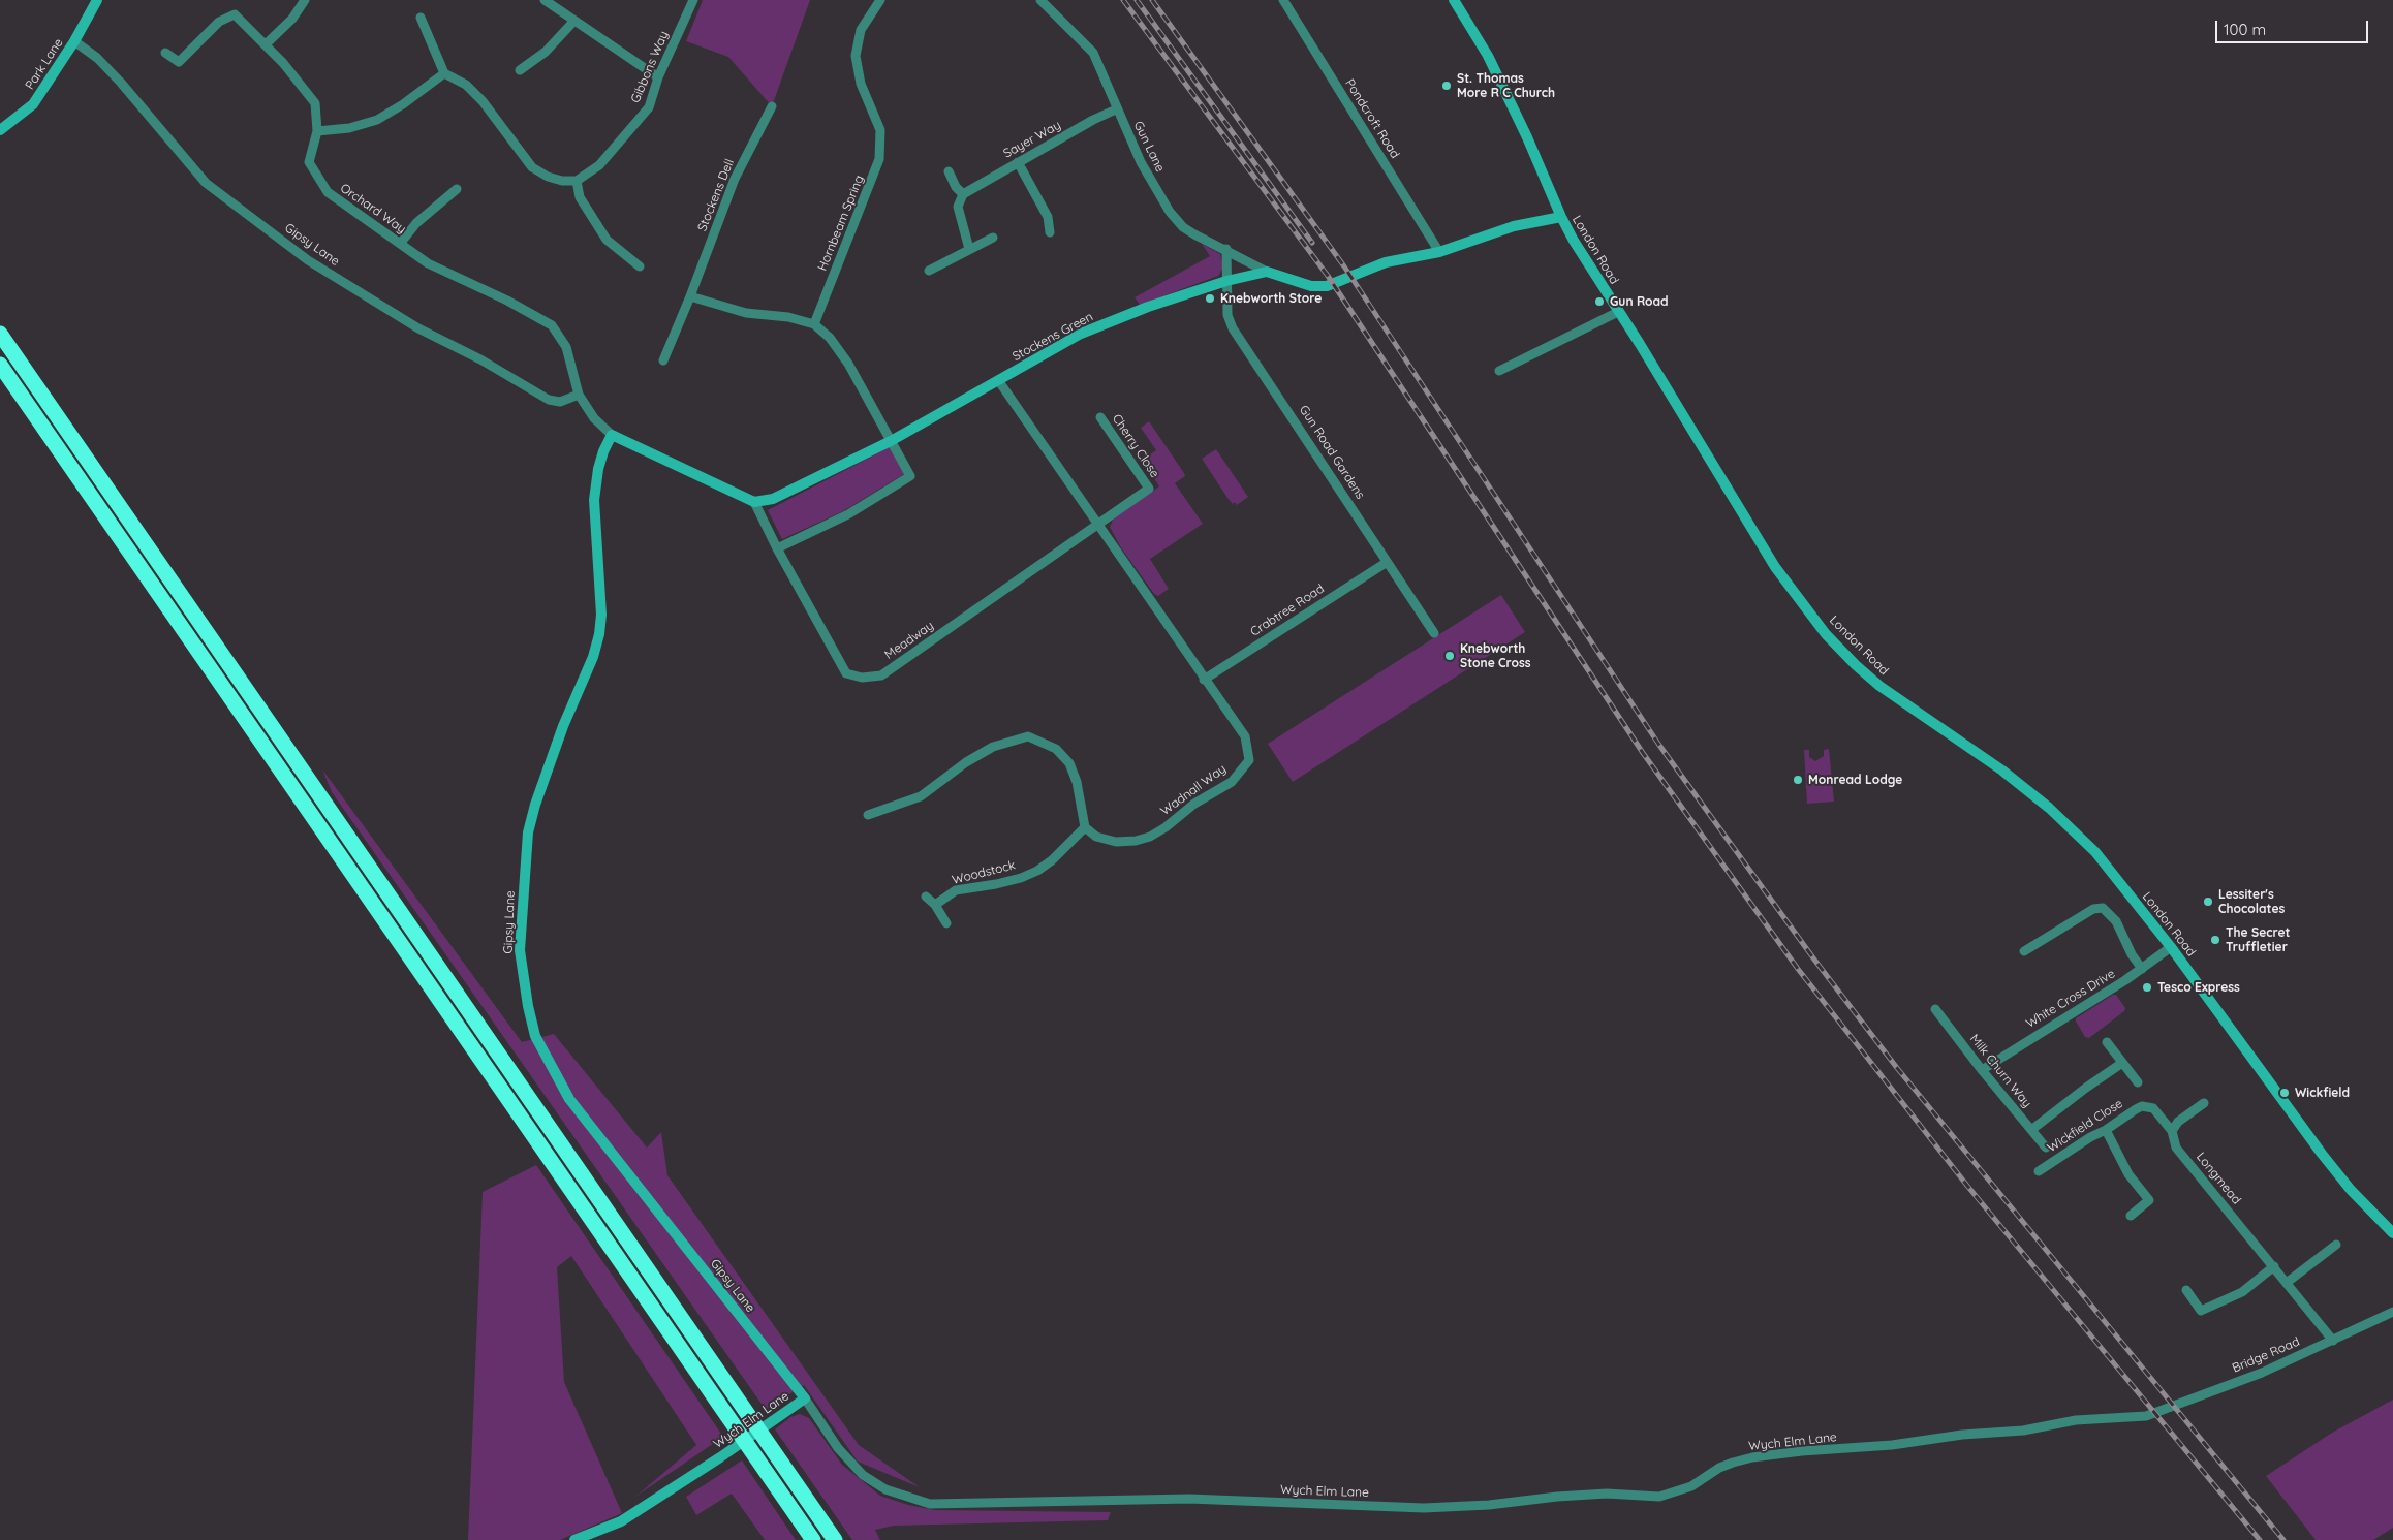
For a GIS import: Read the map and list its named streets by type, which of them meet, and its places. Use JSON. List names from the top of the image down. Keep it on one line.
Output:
{"streets":{"street":["Park Lane","Gibbons Way","Pondcroft Road","Sayer Way","Gun Lane","Stockens Dell","Orchard Way","Hornbeam Spring","Gipsy Lane","London Road","Stockens Green","Cherry Close","Gun Road Gardens","Crabtree Road","Meadway","Wadnall Way","Woodstock","White Cross Drive","Milk Churn Way","Wickfield Close","Longmead","Bridge Road","Wych Elm Lane"]},"crossings":[["Park Lane","Gipsy Lane"],["Sayer Way","Gun Lane"],["Gun Lane","Stockens Green"],["Gun Lane","Gun Road Gardens"],["Orchard Way","Gipsy Lane"],["Gipsy Lane","Wych Elm Lane"],["London Road","White Cross Drive"],["Stockens Green","Gun Road Gardens"],["Stockens Green","Meadway"],["Stockens Green","Wadnall Way"],["Cherry Close","Meadway"],["Cherry Close","Wadnall Way"],["Gun Road Gardens","Crabtree Road"],["Crabtree Road","Wadnall Way"],["Meadway","Wadnall Way"],["Wadnall Way","Woodstock"],["White Cross Drive","Milk Churn Way"],["Wickfield Close","Longmead"],["Longmead","Bridge Road"],["Bridge Road","Wych Elm Lane"]],"places":["St. Thomas More R C Church","Knebworth Store","Gun Road","Knebworth Stone Cross","Monread Lodge","Lessiter's Chocolates","The Secret Truffletier","Tesco Express","Wickfield"],"scale_bar":"100 m"}
